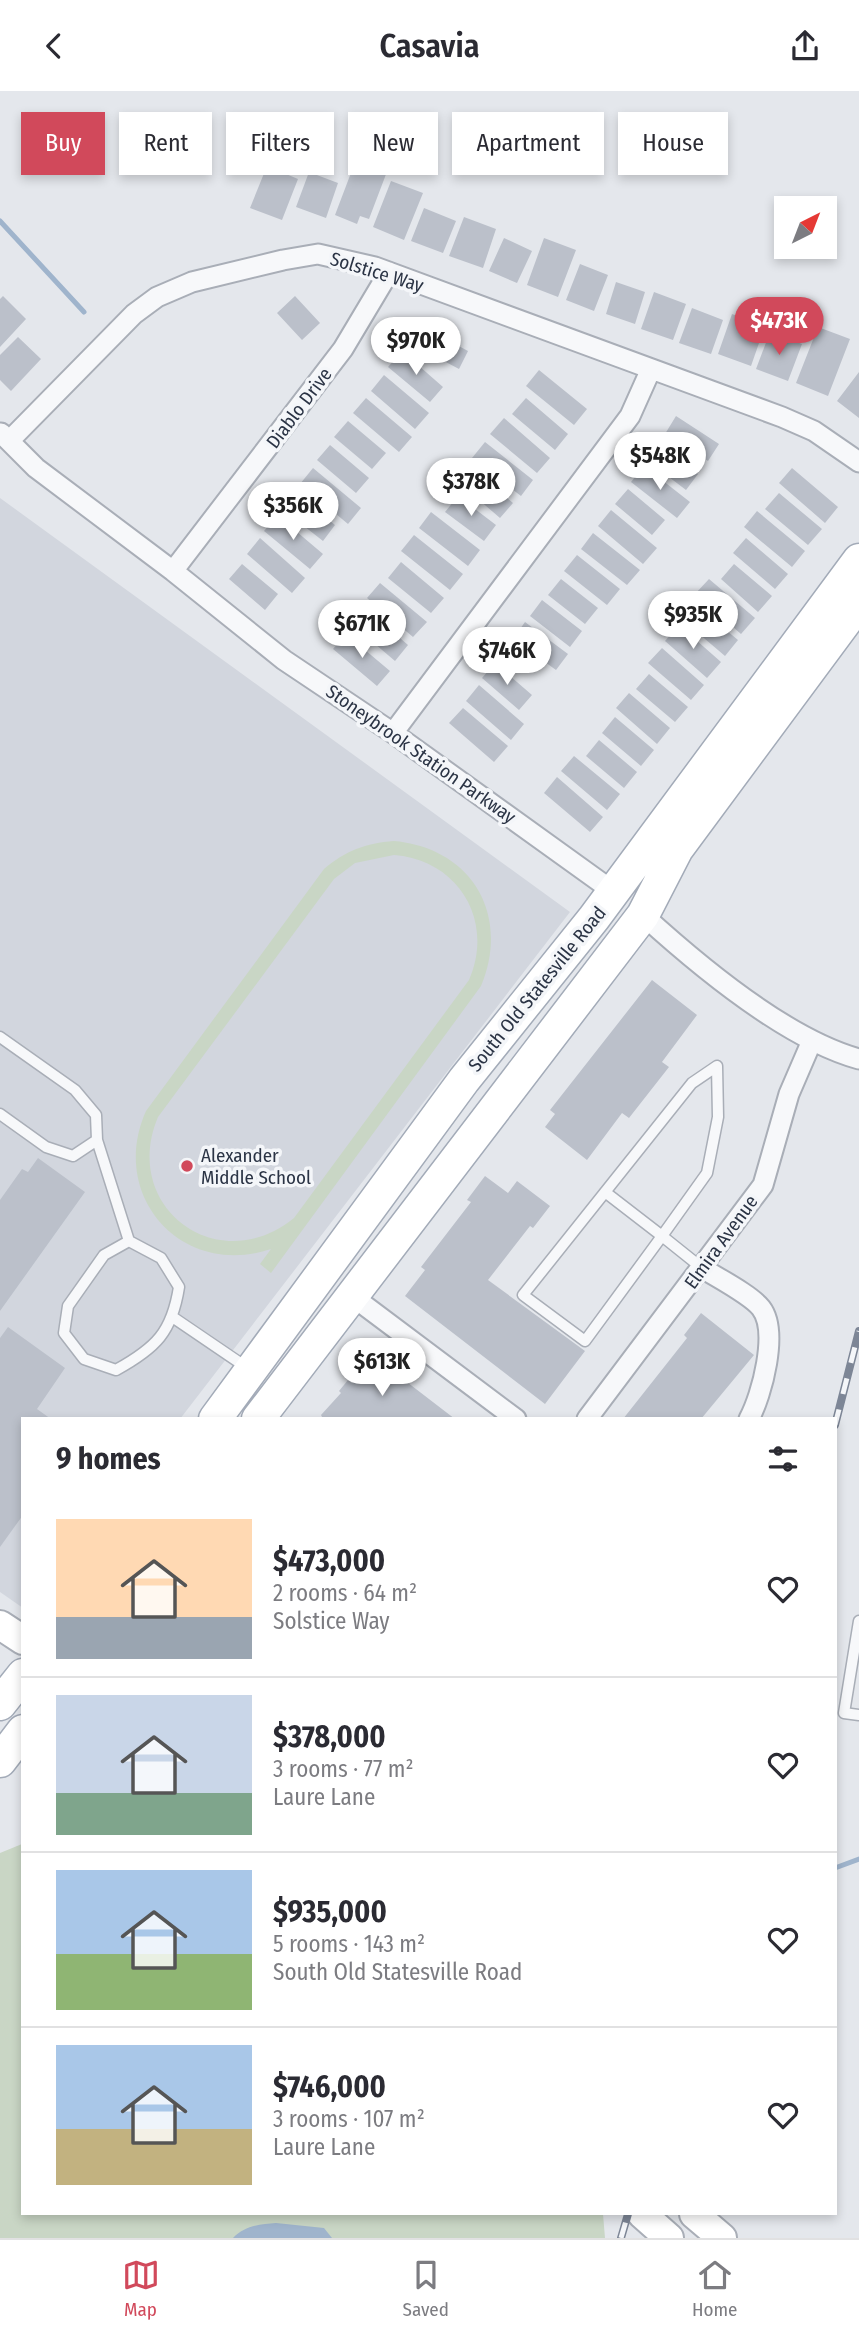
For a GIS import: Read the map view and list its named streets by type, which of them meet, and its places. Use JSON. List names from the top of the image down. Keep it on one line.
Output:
{"streets":{"main road":["South Old Statesville Road"],"street":["Solstice Way","Diablo Drive","Stoneybrook Station Parkway","Elmira Avenue"]},"crossings":[["Solstice Way","Diablo Drive"],["Solstice Way","Stoneybrook Station Parkway"],["Diablo Drive","Stoneybrook Station Parkway"],["Stoneybrook Station Parkway","South Old Statesville Road"]],"places":["Alexander Middle School"],"north":"top right","page":{"header":"Casavia","chip":["Buy","Rent","Filters","New","Apartment","House"],"price":["$473K","$970K","$548K","$378K","$356K","$935K","$671K","$746K","$613K"],"heading":"9 homes","list":[{"name":"$473,000","note":"2 rooms · 64 m² · Solstice Way"},{"name":"$378,000","note":"3 rooms · 77 m² · Laure Lane"},{"name":"$935,000","note":"5 rooms · 143 m² · South Old Statesville Road"},{"name":"$746,000","note":"3 rooms · 107 m² · Laure Lane"}],"tabs":["Map","Saved","Home"]}}
